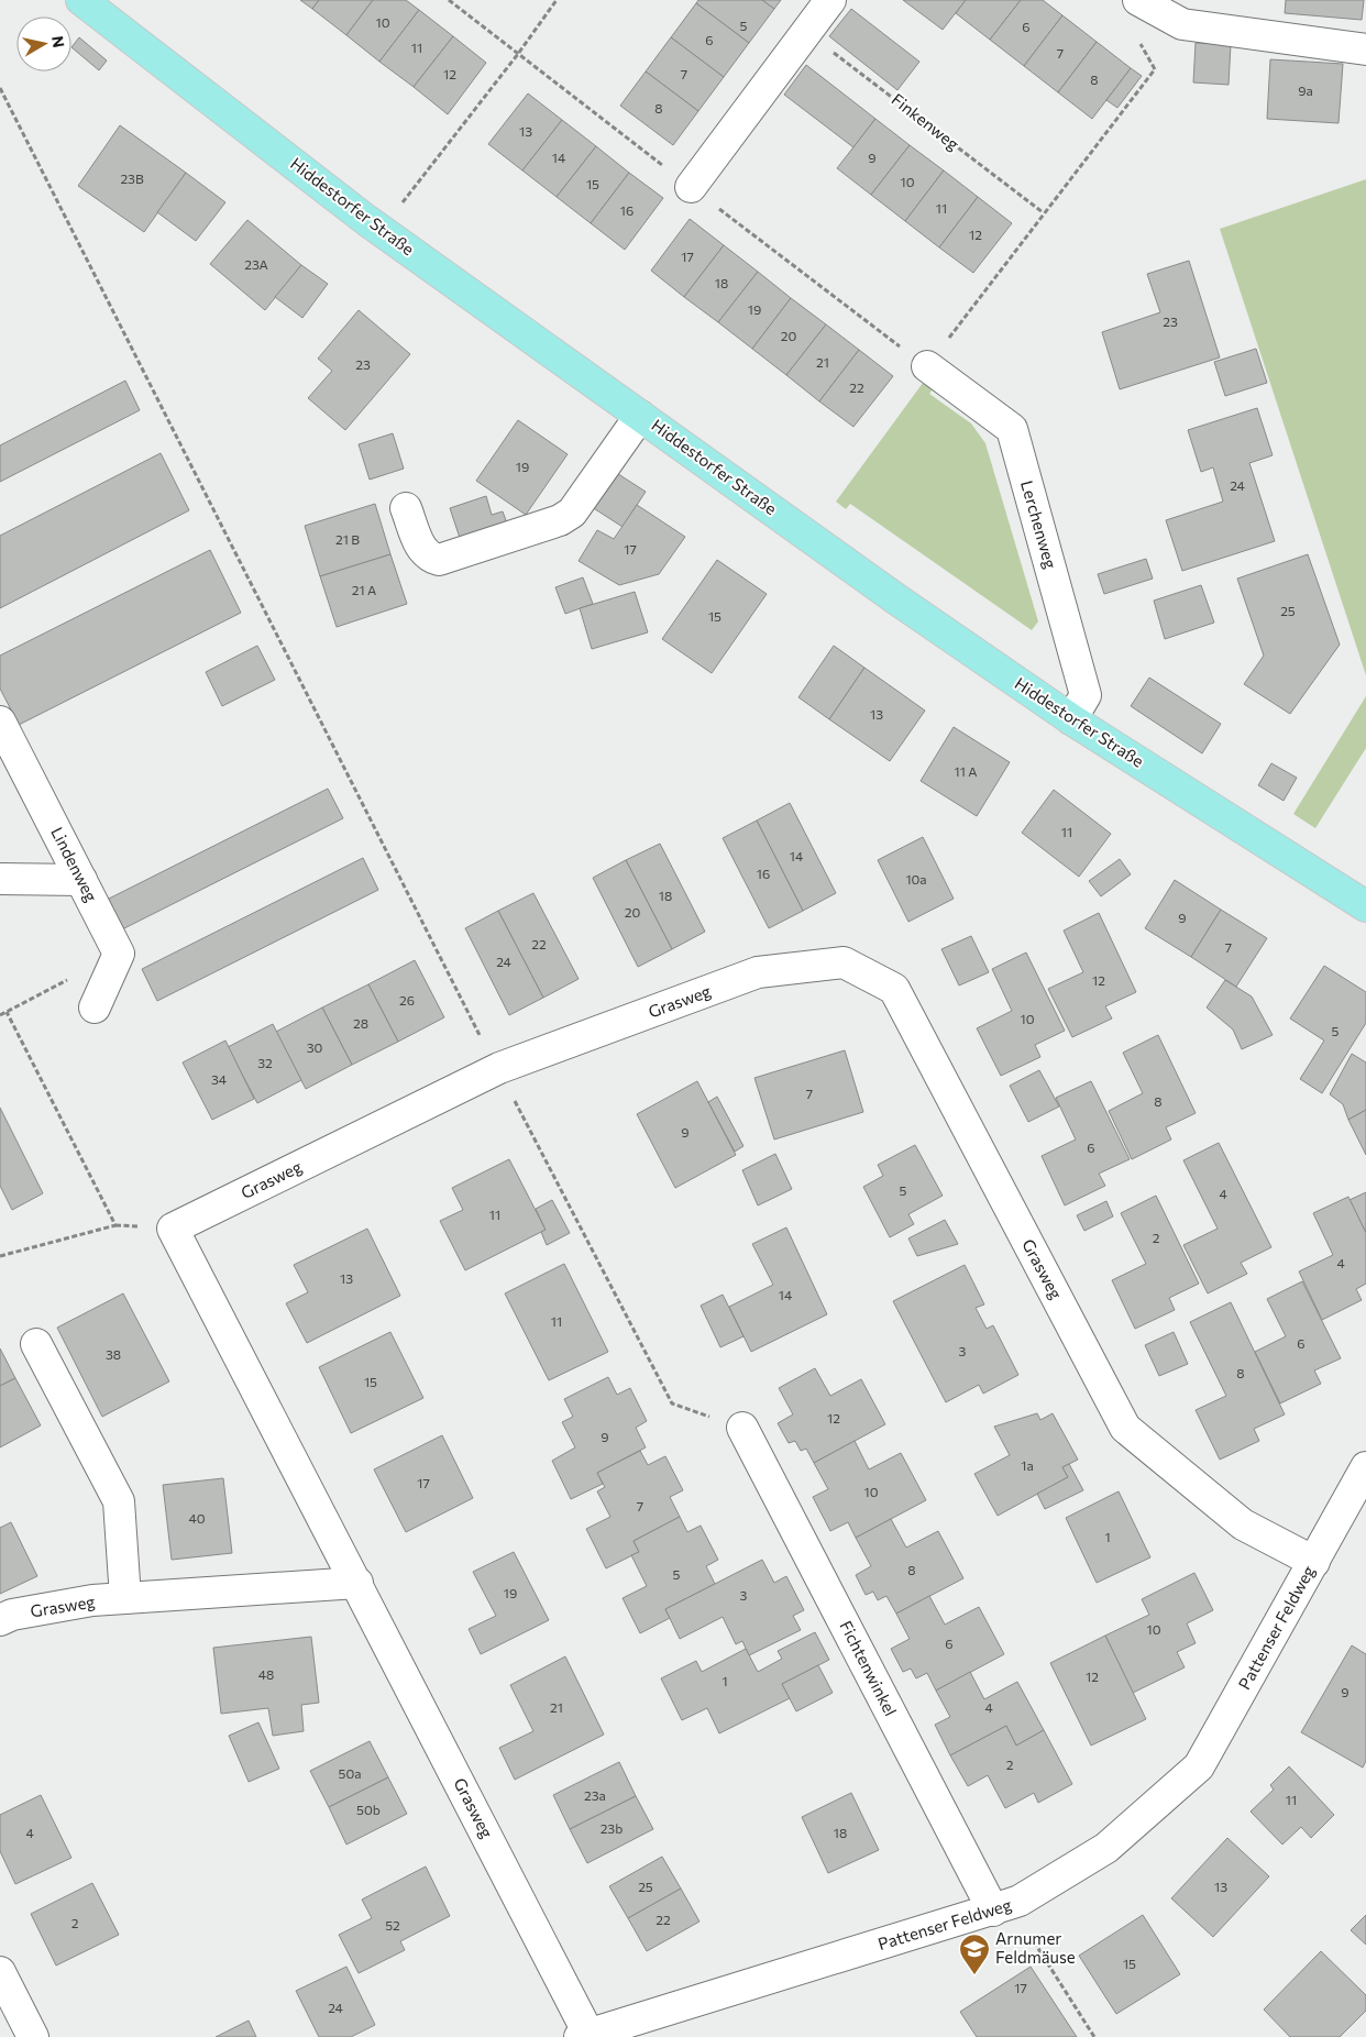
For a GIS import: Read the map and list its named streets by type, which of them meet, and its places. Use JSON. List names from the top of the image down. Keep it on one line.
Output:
{"streets":{"main road":["Hiddestorfer Straße"],"street":["Lerchenweg","Lindenweg","Grasweg","Pattenser Feldweg","Fichtenwinkel"],"path":["Finkenweg"]},"crossings":[["Hiddestorfer Straße","Lerchenweg"],["Grasweg","Pattenser Feldweg"],["Pattenser Feldweg","Fichtenwinkel"]],"places":{"school or university":["Arnumer Feldmäuse"]},"house_numbers":["10","5","6","6","11","7","12","7","8","9a","8","13","14","9","23B","10","15","11","16","12","17","23A","18","19","23","20","21","23","22","19","24","21 B","17","21 A","25","15","13","11 A","11","14","16","10a","18","20","9","22","7","24","12","26","10","28","5","30","32","34","7","8","9","6","5","4","11","2","4","13","14","11","6","3","38","8","15","12","9","1a","17","10","7","40","1","8","5","19","3","10","6","48","12","1","9","21","4","2","50a","23a","11","50b","23b","4","18","25","13","22","2","52","15","17","24"],"north":"right"}
